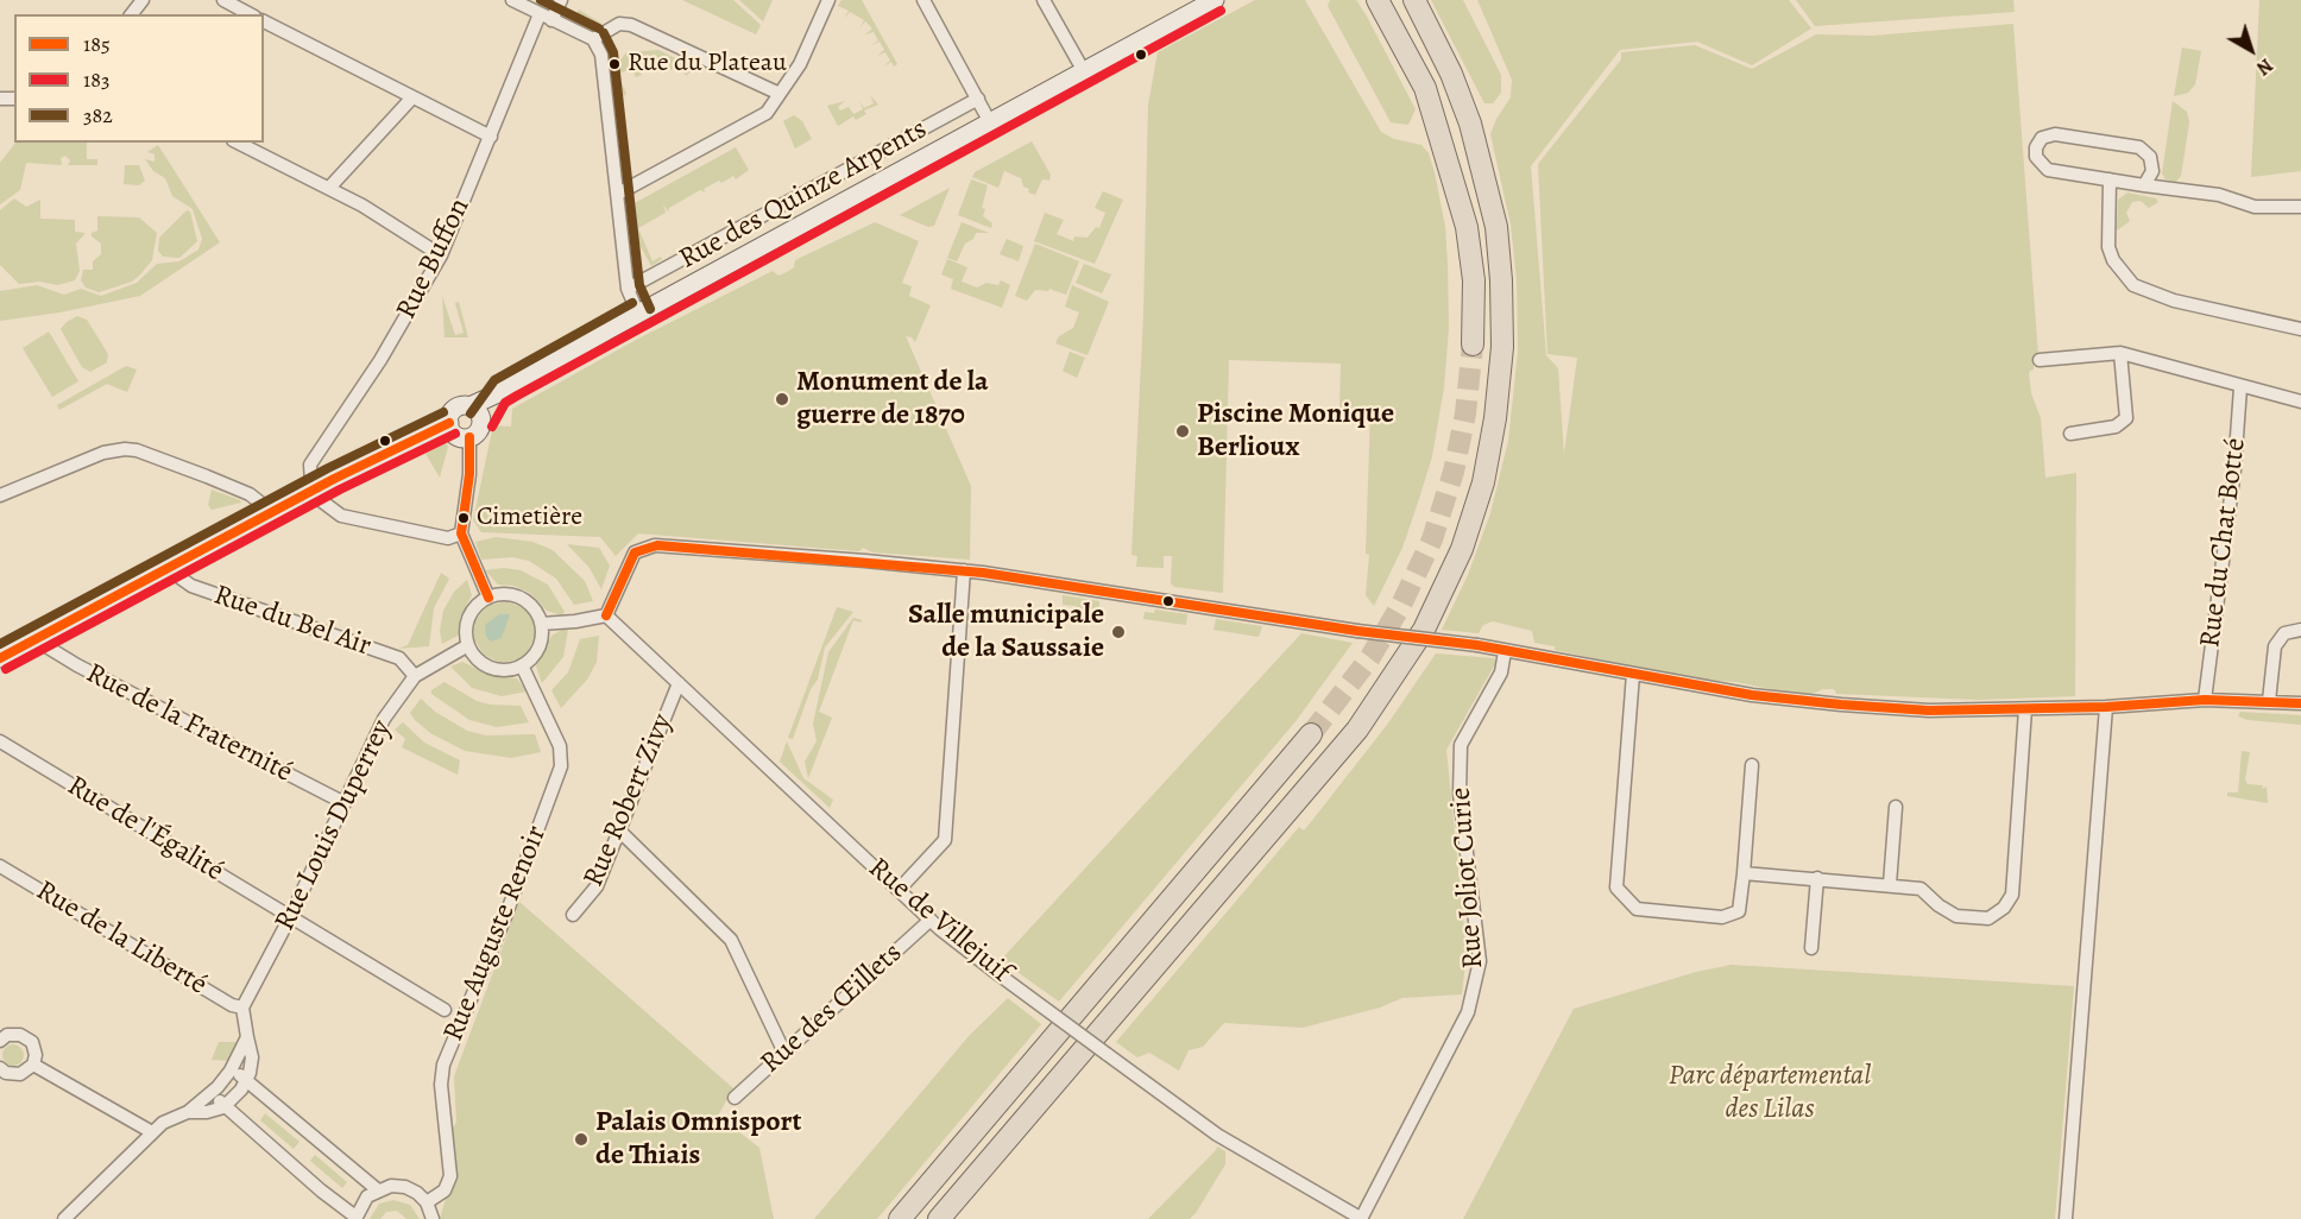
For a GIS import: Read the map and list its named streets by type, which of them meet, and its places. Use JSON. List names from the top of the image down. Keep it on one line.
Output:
{"streets":{"street":["Rue des Quinze Arpents","Rue Buffon","Rue du Chat Botté","Rue du Bel Air","Rue de la Fraternité","Rue Robert Zivy","Rue Louis Duperrey","Rue de l'Égalité","Rue Joliot Curie","Rue de Villejuif","Rue Auguste Renoir","Rue de la Liberté","Rue des Œillets"]},"crossings":[["Rue du Bel Air","Rue Louis Duperrey"],["Rue de la Fraternité","Rue Louis Duperrey"],["Rue Robert Zivy","Rue de Villejuif"],["Rue Louis Duperrey","Rue de l'Égalité"],["Rue Louis Duperrey","Rue Auguste Renoir"],["Rue Louis Duperrey","Rue de la Liberté"],["Rue Joliot Curie","Rue de Villejuif"],["Rue de Villejuif","Rue des Œillets"]],"parks":["Parc départemental des Lilas"],"places":["Rue du Plateau","Monument de la guerre de 1870","Piscine Monique Berlioux","Cimetière","Salle municipale de la Saussaie","Palais Omnisport de Thiais"],"lines":["transit line 382","transit line 183","transit line 185"],"legend":["185","183","382"],"north":"bottom right"}
